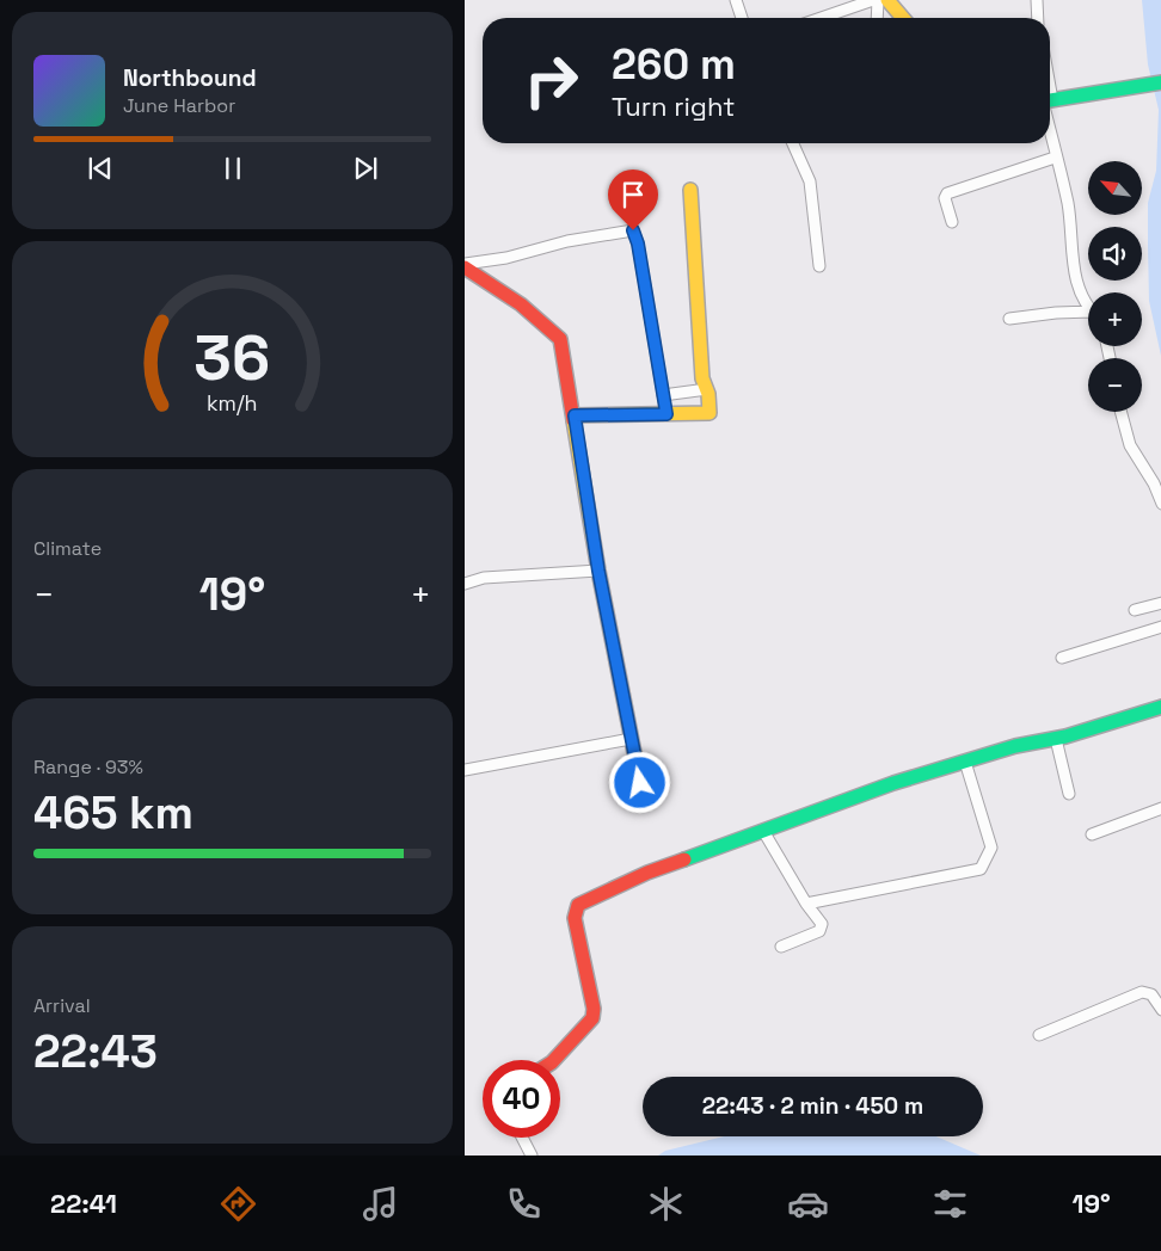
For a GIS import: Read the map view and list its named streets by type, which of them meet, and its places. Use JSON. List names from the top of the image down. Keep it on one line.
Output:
{"north":"top left","page":{"turn":["260 m","Turn right"],"song":["Northbound","June Harbor"],"map_buttons":["+","−"],"tile":["Climate",["Range · 93%","465 km"],["Arrival","22:43"]],"heat":["−","19°","+"],"limit":"40","trip":"22:43 · 2 min · 450 m","tabs":["22:41","19°"],"gauge":["36","km/h"]}}
